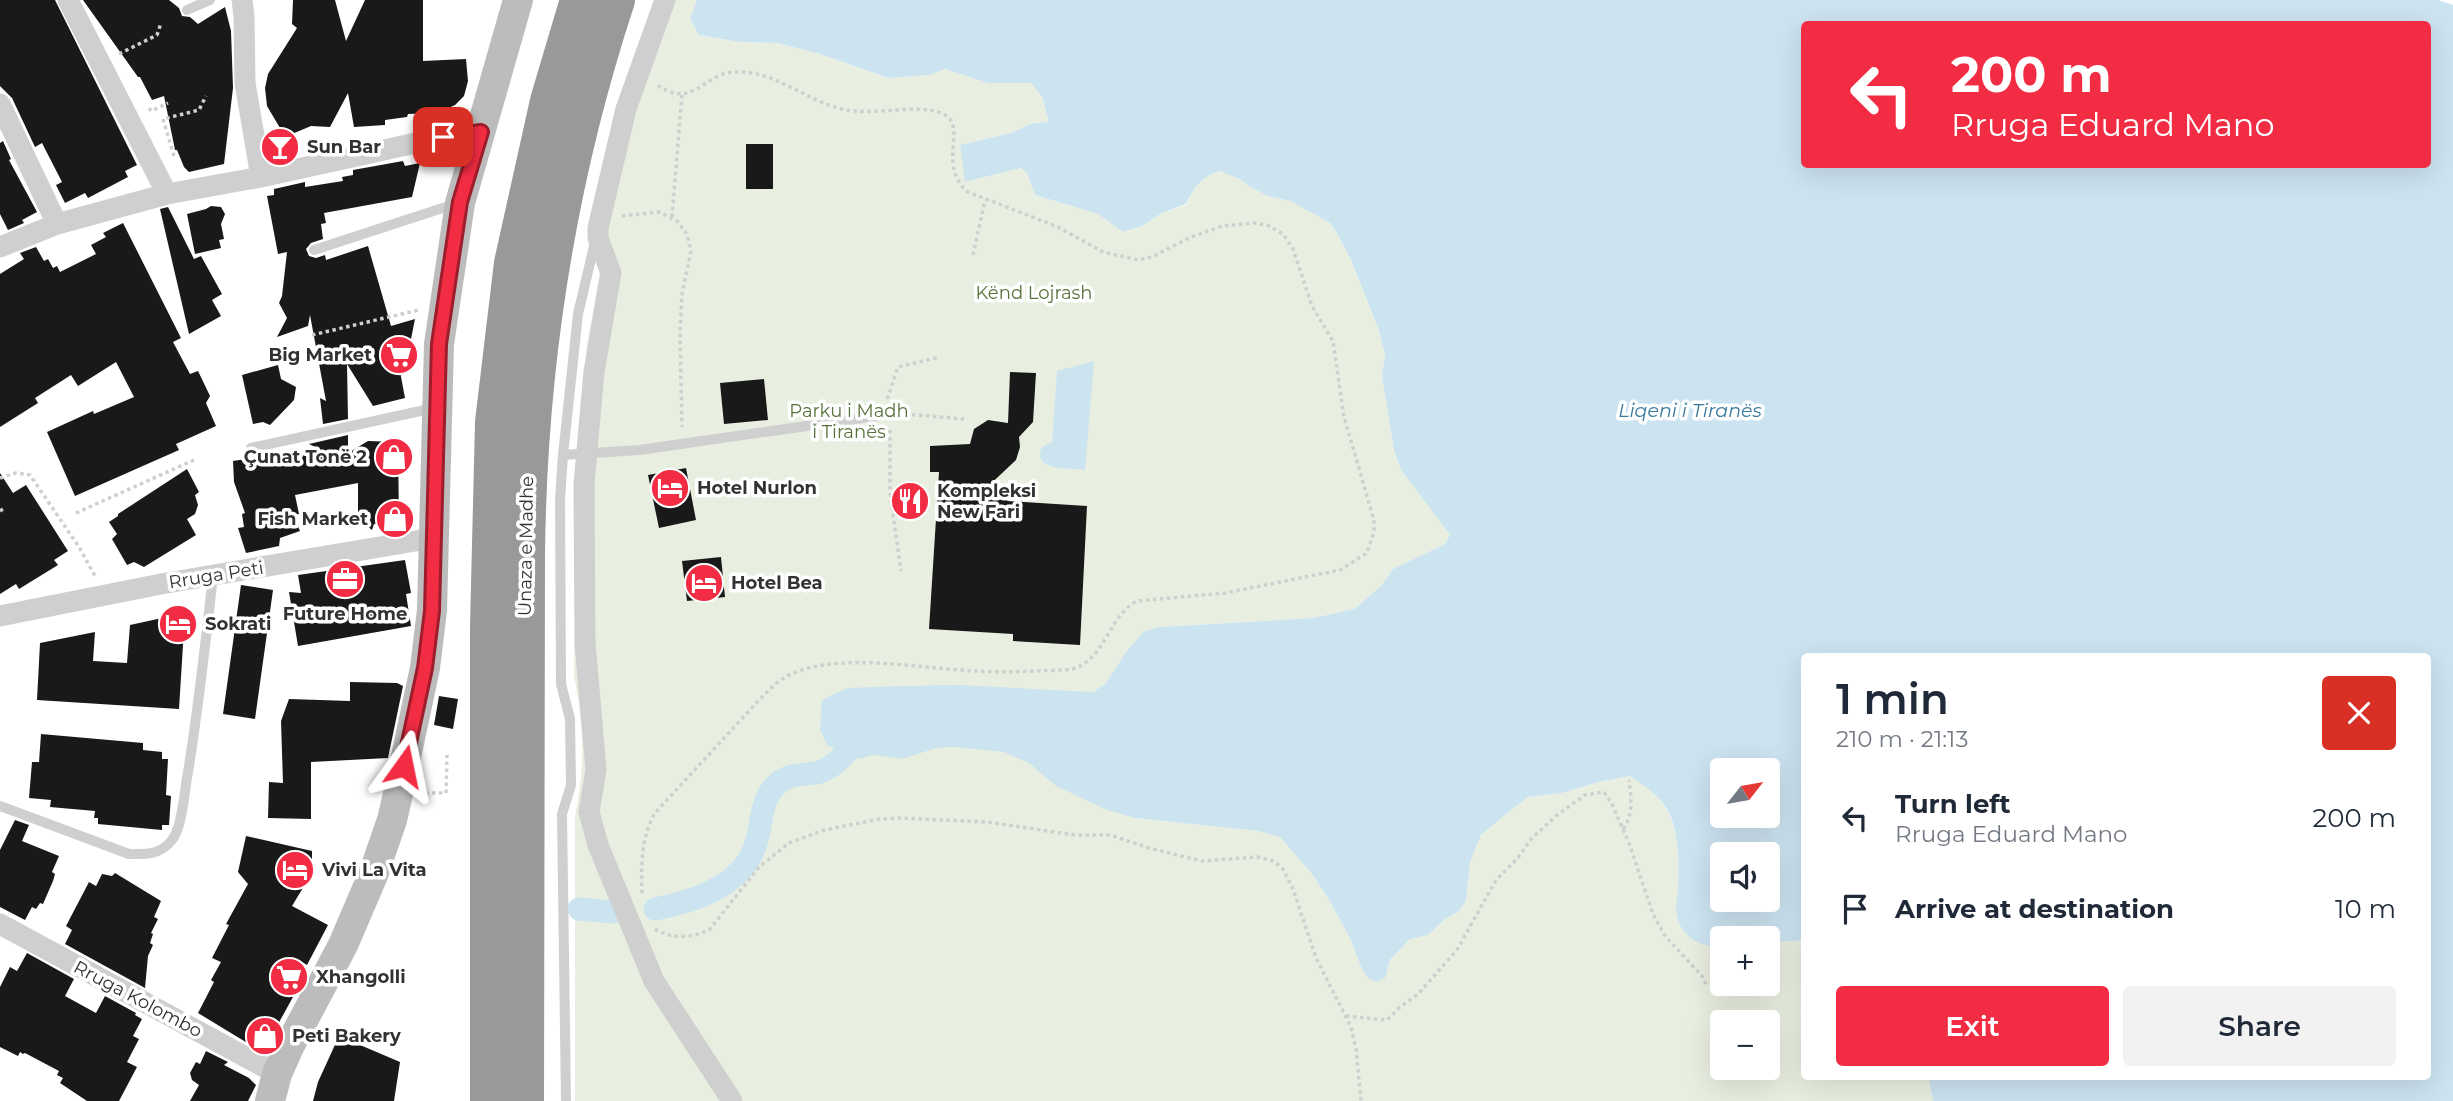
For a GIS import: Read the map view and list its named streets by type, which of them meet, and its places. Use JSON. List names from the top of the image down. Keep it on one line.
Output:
{"streets":{"highway":["Unaza e Madhe"],"street":["Rruga Peti","Rruga Kolombo"]},"water":["Liqeni i Tiranës"],"parks":["Kënd Lojrash","Parku i Madh i Tiranës"],"places":{"bar":["Sun Bar"],"supermarket":["Big Market","Xhangolli"],"shop":["Çunat Tonë 2","Fish Market","Peti Bakery"],"hotel":["Hotel Nurlon","Hotel Bea","Sokrati","Vivi La Vita"],"restaurant":["Kompleksi New Fari"],"office":["Future Home"]},"north":"top right","page":{"turn":["200 m","Rruga Eduard Mano"],"heading":["1 min","210 m · 21:13"],"map_buttons":["+","−"],"list":[{"name":"Turn left","note":"Rruga Eduard Mano","value":"200 m"},{"name":"Arrive at destination","value":"10 m"}],"buttons":["Exit","Share"]}}
